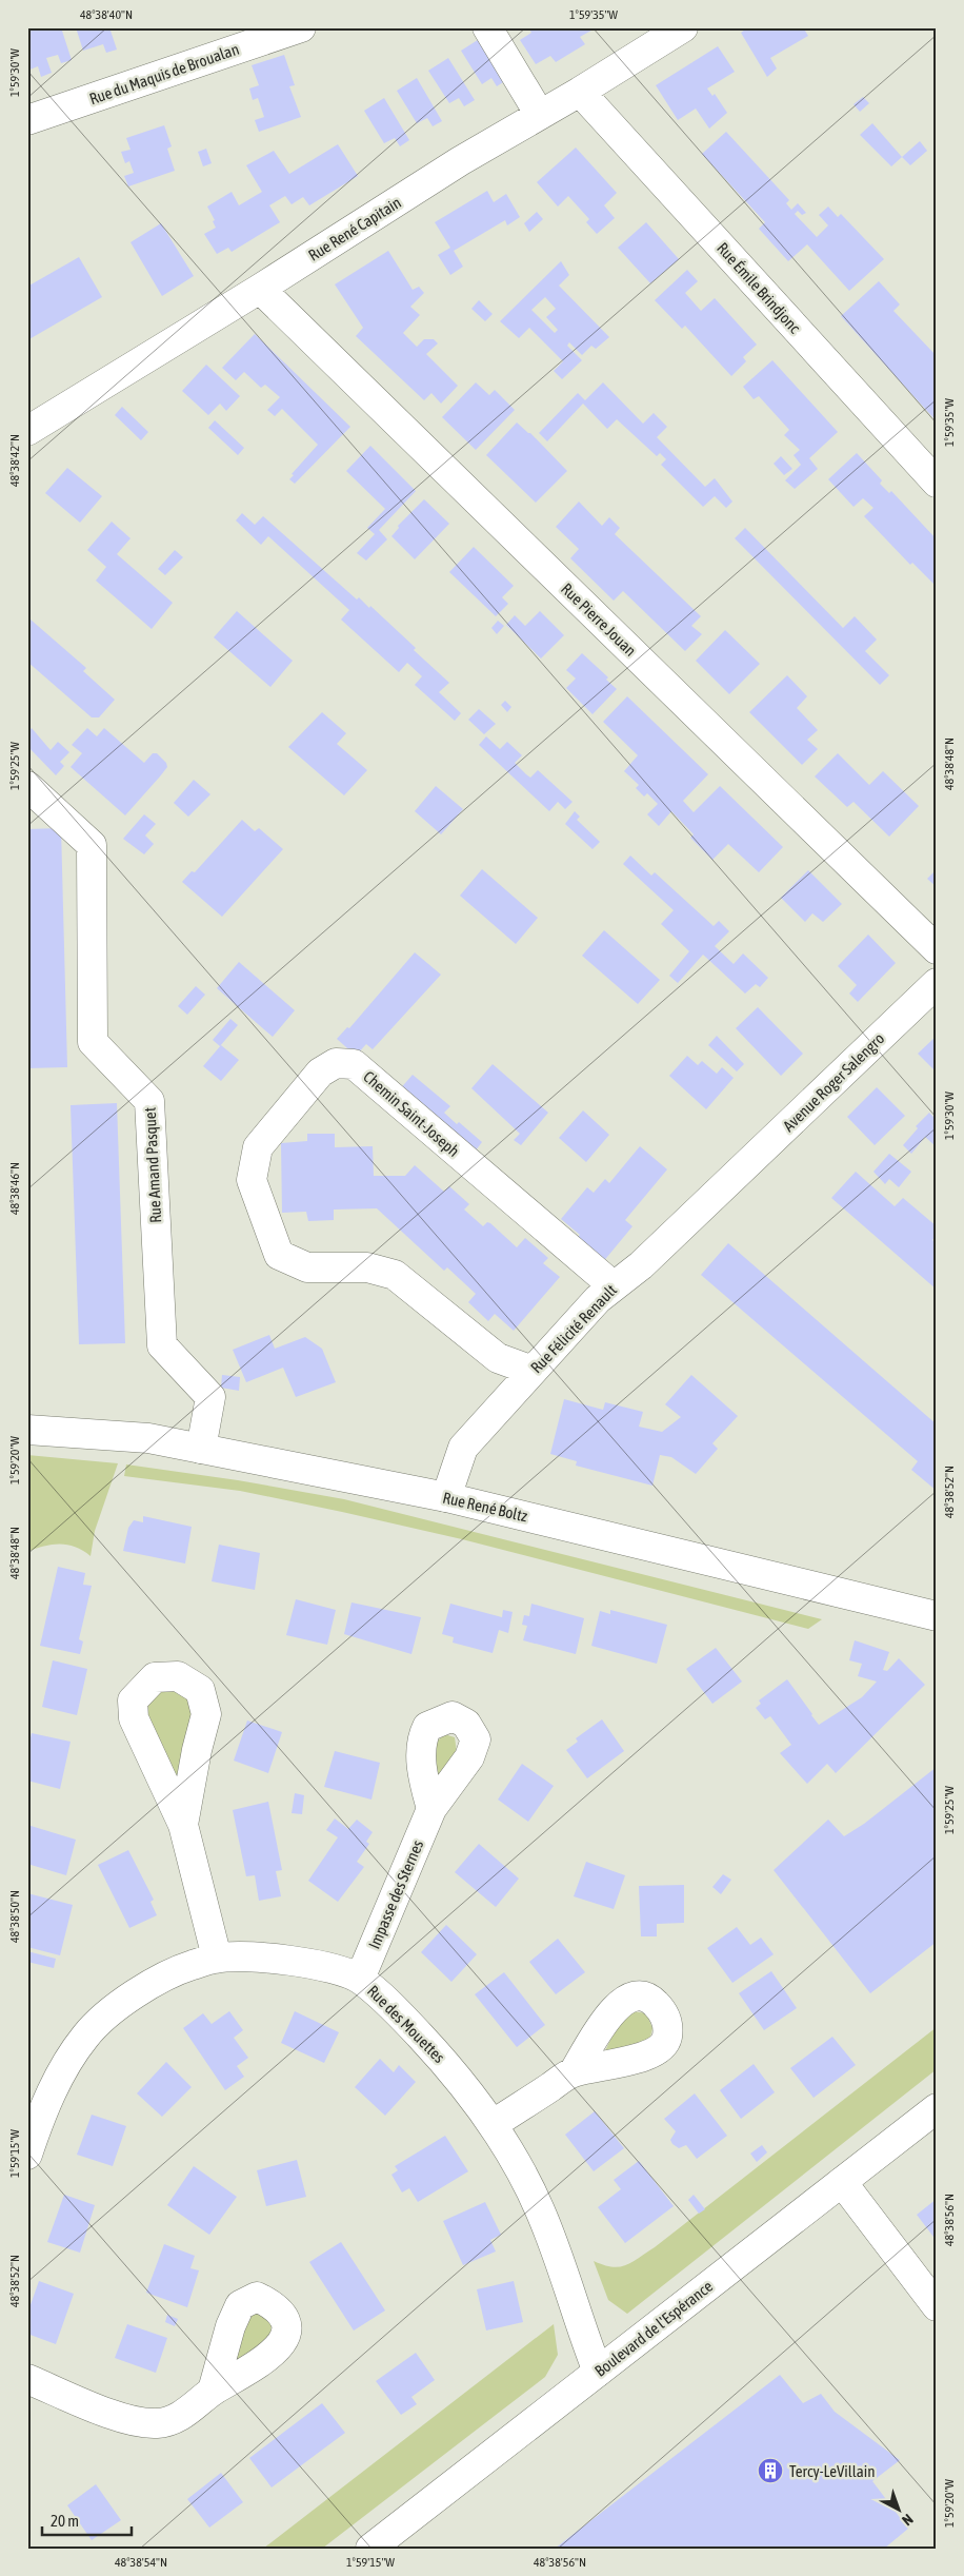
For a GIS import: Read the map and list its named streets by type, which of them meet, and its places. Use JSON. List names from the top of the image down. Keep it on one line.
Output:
{"streets":{"street":["Rue du Maquis de Broualan","Rue René Capitain","Rue Émile Brindjonc","Rue Pierre Jouan","Avenue Roger Salengro","Chemin Saint-Joseph","Rue Amand Pasquet","Rue Félicité Renault","Rue René Boltz","Impasse des Sternes","Rue des Mouettes","Boulevard de l'Espérance"]},"crossings":[["Rue René Capitain","Rue Émile Brindjonc"],["Rue René Capitain","Rue Pierre Jouan"],["Avenue Roger Salengro","Rue Félicité Renault"],["Chemin Saint-Joseph","Rue Félicité Renault"],["Rue Amand Pasquet","Rue René Boltz"],["Rue Félicité Renault","Rue René Boltz"],["Impasse des Sternes","Rue des Mouettes"],["Rue des Mouettes","Boulevard de l'Espérance"]],"places":{"building":["Tercy-LeVillain"]},"scale_bar":"20 m","north":"bottom right","coordinates":["48°38'40\"N","1°59'35\"W","1°59'30\"W","48°38'42\"N","48°38'48\"N","1°59'25\"W","48°38'46\"N","1°59'20\"W","48°38'52\"N","48°38'50\"N","1°59'15\"W","48°38'56\"N","48°38'54\"N"]}
